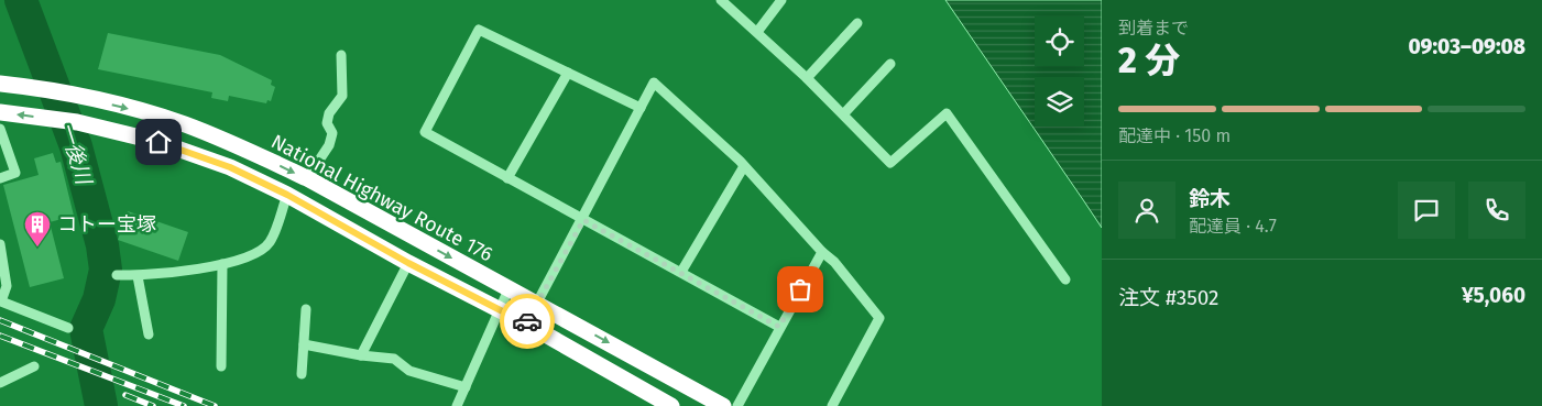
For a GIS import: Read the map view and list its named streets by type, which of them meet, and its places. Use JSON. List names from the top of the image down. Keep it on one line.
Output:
{"streets":{"highway":["National Highway Route 176"]},"water":["一後川"],"places":{"building":["コトー宝塚"]},"page":{"heading":["2 分","到着まで","09:03–09:08"],"panel":["鈴木","配達員 · 4.7","注文 #3502","¥5,060"],"bar":"配達中 · 150 m"}}
